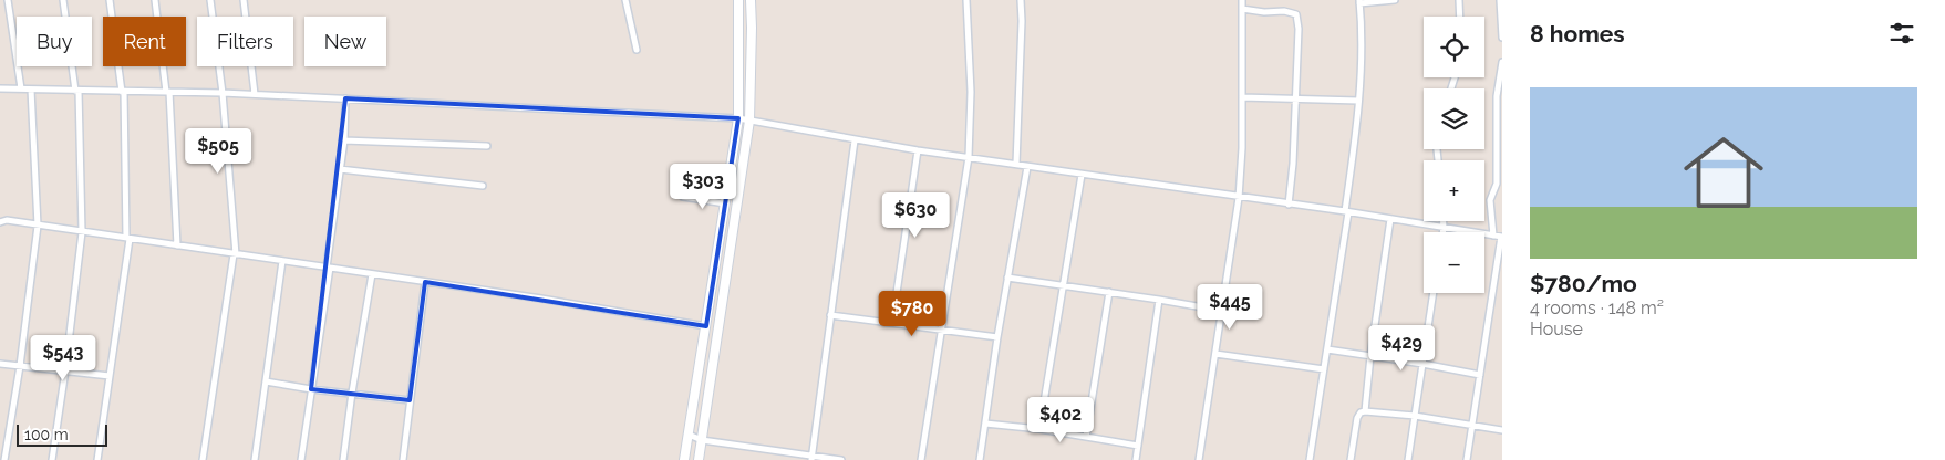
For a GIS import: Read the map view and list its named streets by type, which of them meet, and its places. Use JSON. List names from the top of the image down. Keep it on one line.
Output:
{"scale_bar":"100 m","page":{"heading":"8 homes","map_buttons":["+","−"],"chip":["Buy","Rent","Filters","New"],"list":[{"name":"$780/mo","note":"4 rooms · 148 m² · House"}],"price":["$505","$303","$630","$445","$780","$429","$543","$402"],"scale":"100 m"}}
